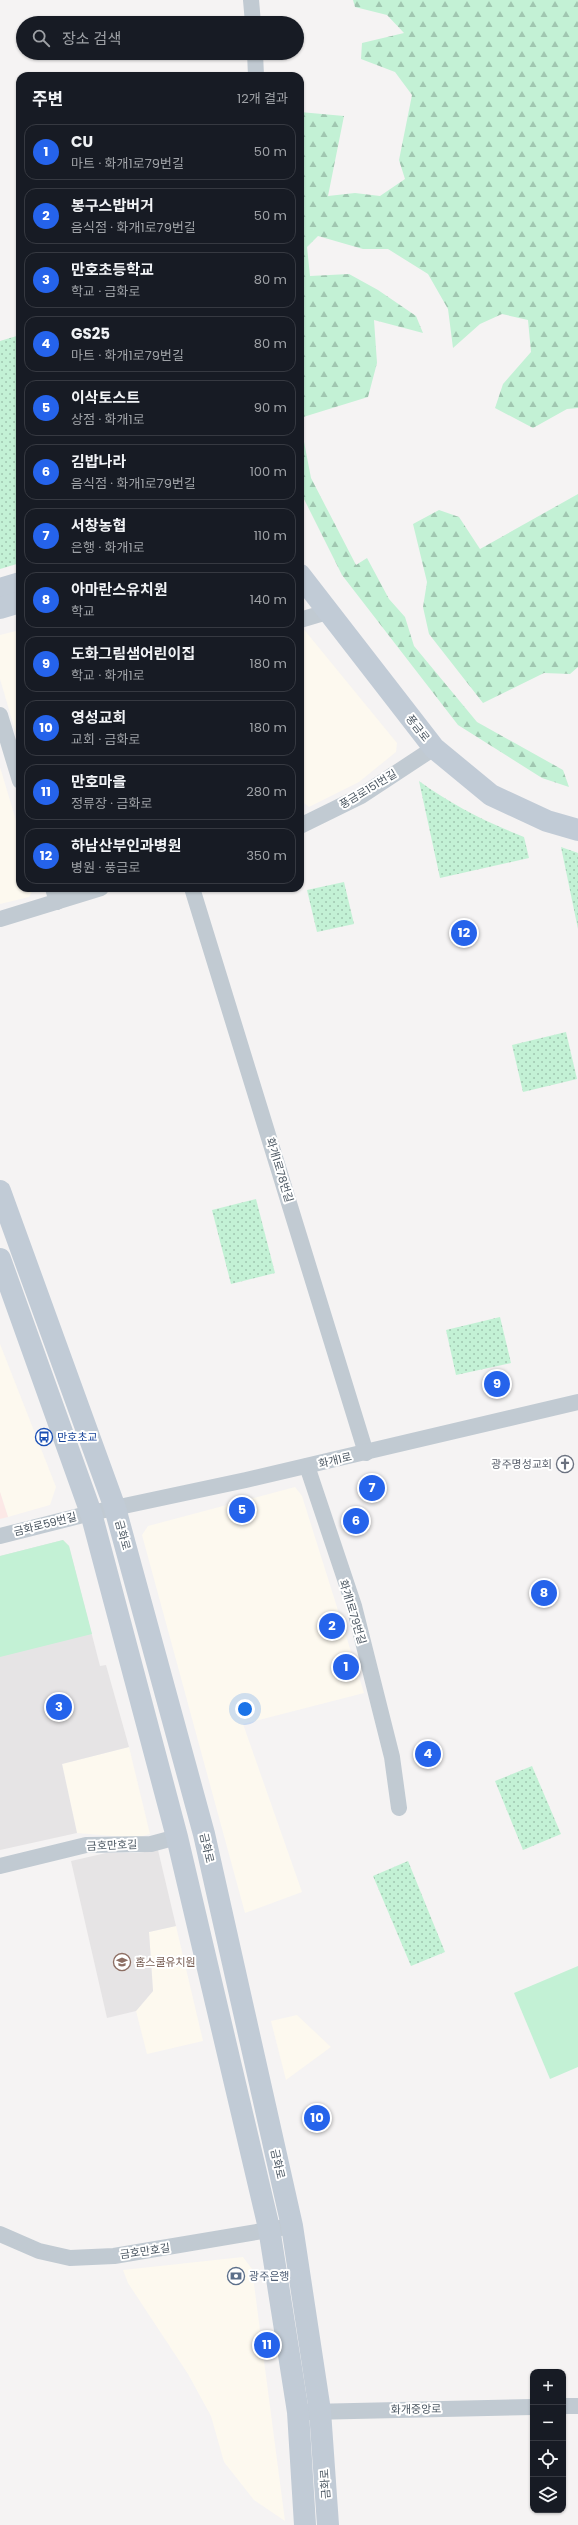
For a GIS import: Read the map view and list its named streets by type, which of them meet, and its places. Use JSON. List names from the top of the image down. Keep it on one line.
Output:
{"streets":{"main road":["풍금로","금화로"],"street":["풍금로151번길","화개1로78번길","화개1로","금화로59번길","화개1로79번길","금호만호길","화개중앙로"]},"crossings":[["풍금로","풍금로151번길"],["화개1로78번길","화개1로"],["화개1로","금화로59번길"],["화개1로","금화로"],["화개1로","화개1로79번길"],["금화로59번길","금화로"],["금화로","금호만호길"],["금화로","화개중앙로"]],"places":{"bus stop":["만호초교"],"church":["광주명성교회"],"school or university":["홉스쿨유치원"],"bank":["광주은행"]},"page":{"search":"장소 검색","heading":["주변","12개 결과"],"list":[{"mark":"1","name":"CU","note":"마트 · 화개1로79번길","value":"50 m"},{"mark":"2","name":"봉구스밥버거","note":"음식점 · 화개1로79번길","value":"50 m"},{"mark":"3","name":"만호초등학교","note":"학교 · 금화로","value":"80 m"},{"mark":"4","name":"GS25","note":"마트 · 화개1로79번길","value":"80 m"},{"mark":"5","name":"이삭토스트","note":"상점 · 화개1로","value":"90 m"},{"mark":"6","name":"김밥나라","note":"음식점 · 화개1로79번길","value":"100 m"},{"mark":"7","name":"서창농협","note":"은행 · 화개1로","value":"110 m"},{"mark":"8","name":"아마란스유치원","note":"학교","value":"140 m"},{"mark":"9","name":"도화그림샘어린이집","note":"학교 · 화개1로","value":"180 m"},{"mark":"10","name":"영성교회","note":"교회 · 금화로","value":"180 m"},{"mark":"11","name":"만호마을","note":"정류장 · 금화로","value":"280 m"},{"mark":"12","name":"하남산부인과병원","note":"병원 · 풍금로","value":"350 m"}],"pins":["12","9","7","5","6","8","2","1","3","4","10","11"],"map_buttons":["+","−"]}}
